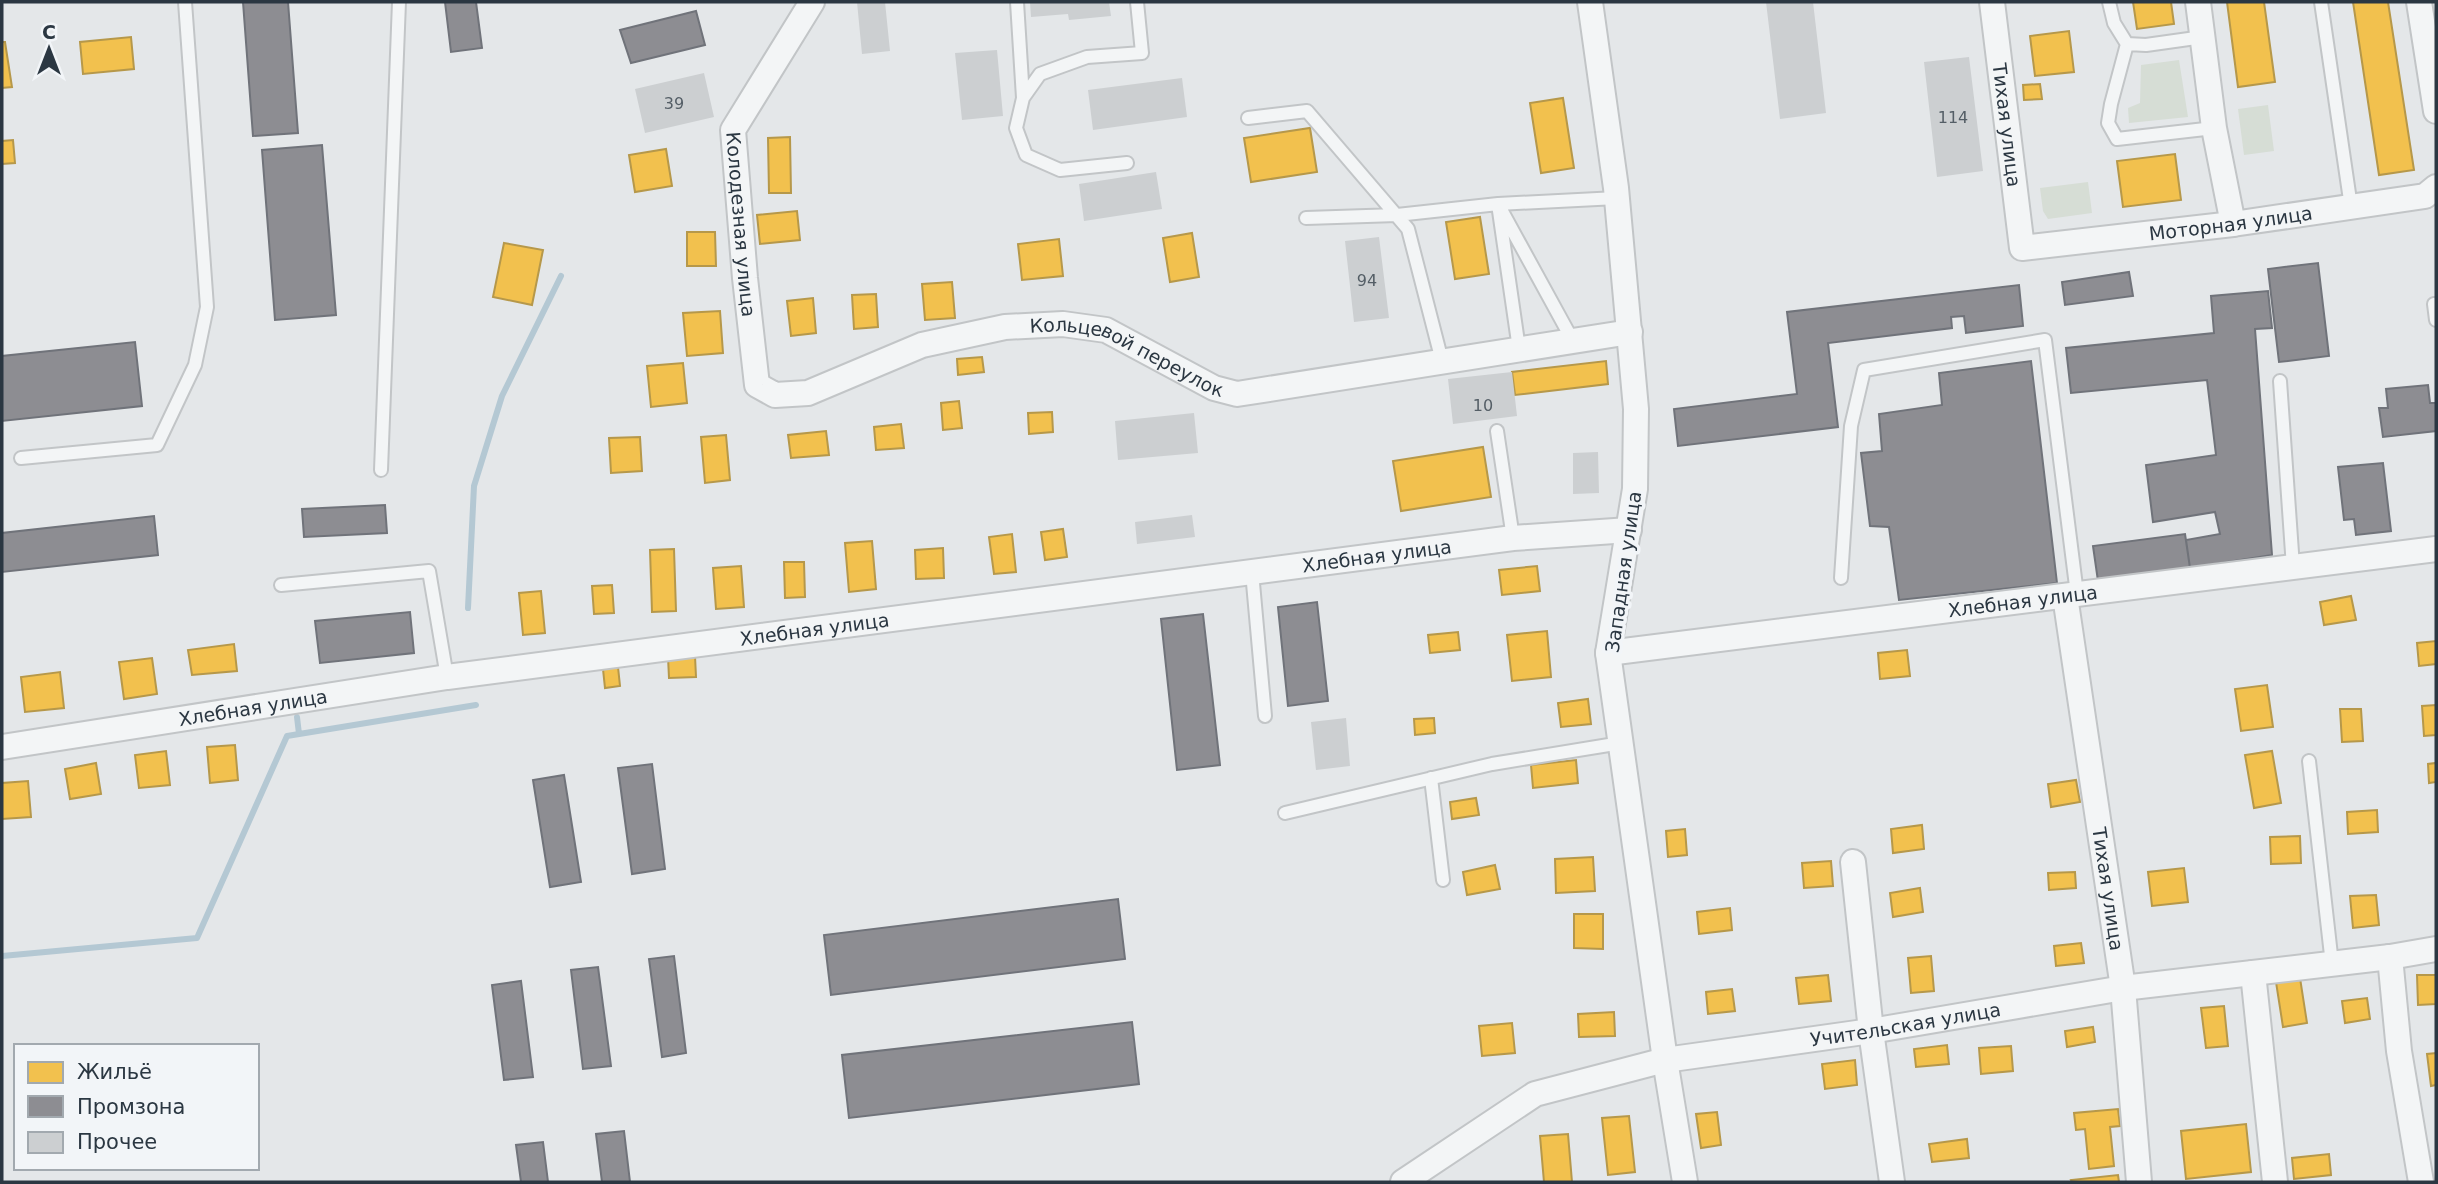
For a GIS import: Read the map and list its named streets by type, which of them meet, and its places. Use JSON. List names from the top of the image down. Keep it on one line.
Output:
{"streets":{"street":["Тихая улица","Моторная улица","Колодезная улица","Кольцевой переулок","Хлебная улица","Западная улица","Учительская улица"]},"crossings":[["Тихая улица","Моторная улица"],["Тихая улица","Хлебная улица"],["Тихая улица","Учительская улица"],["Колодезная улица","Кольцевой переулок"],["Кольцевой переулок","Западная улица"],["Хлебная улица","Западная улица"],["Западная улица","Учительская улица"]],"house_numbers":["39","114","94","10"],"legend":["Жильё","Промзона","Прочее"],"north":"top"}
